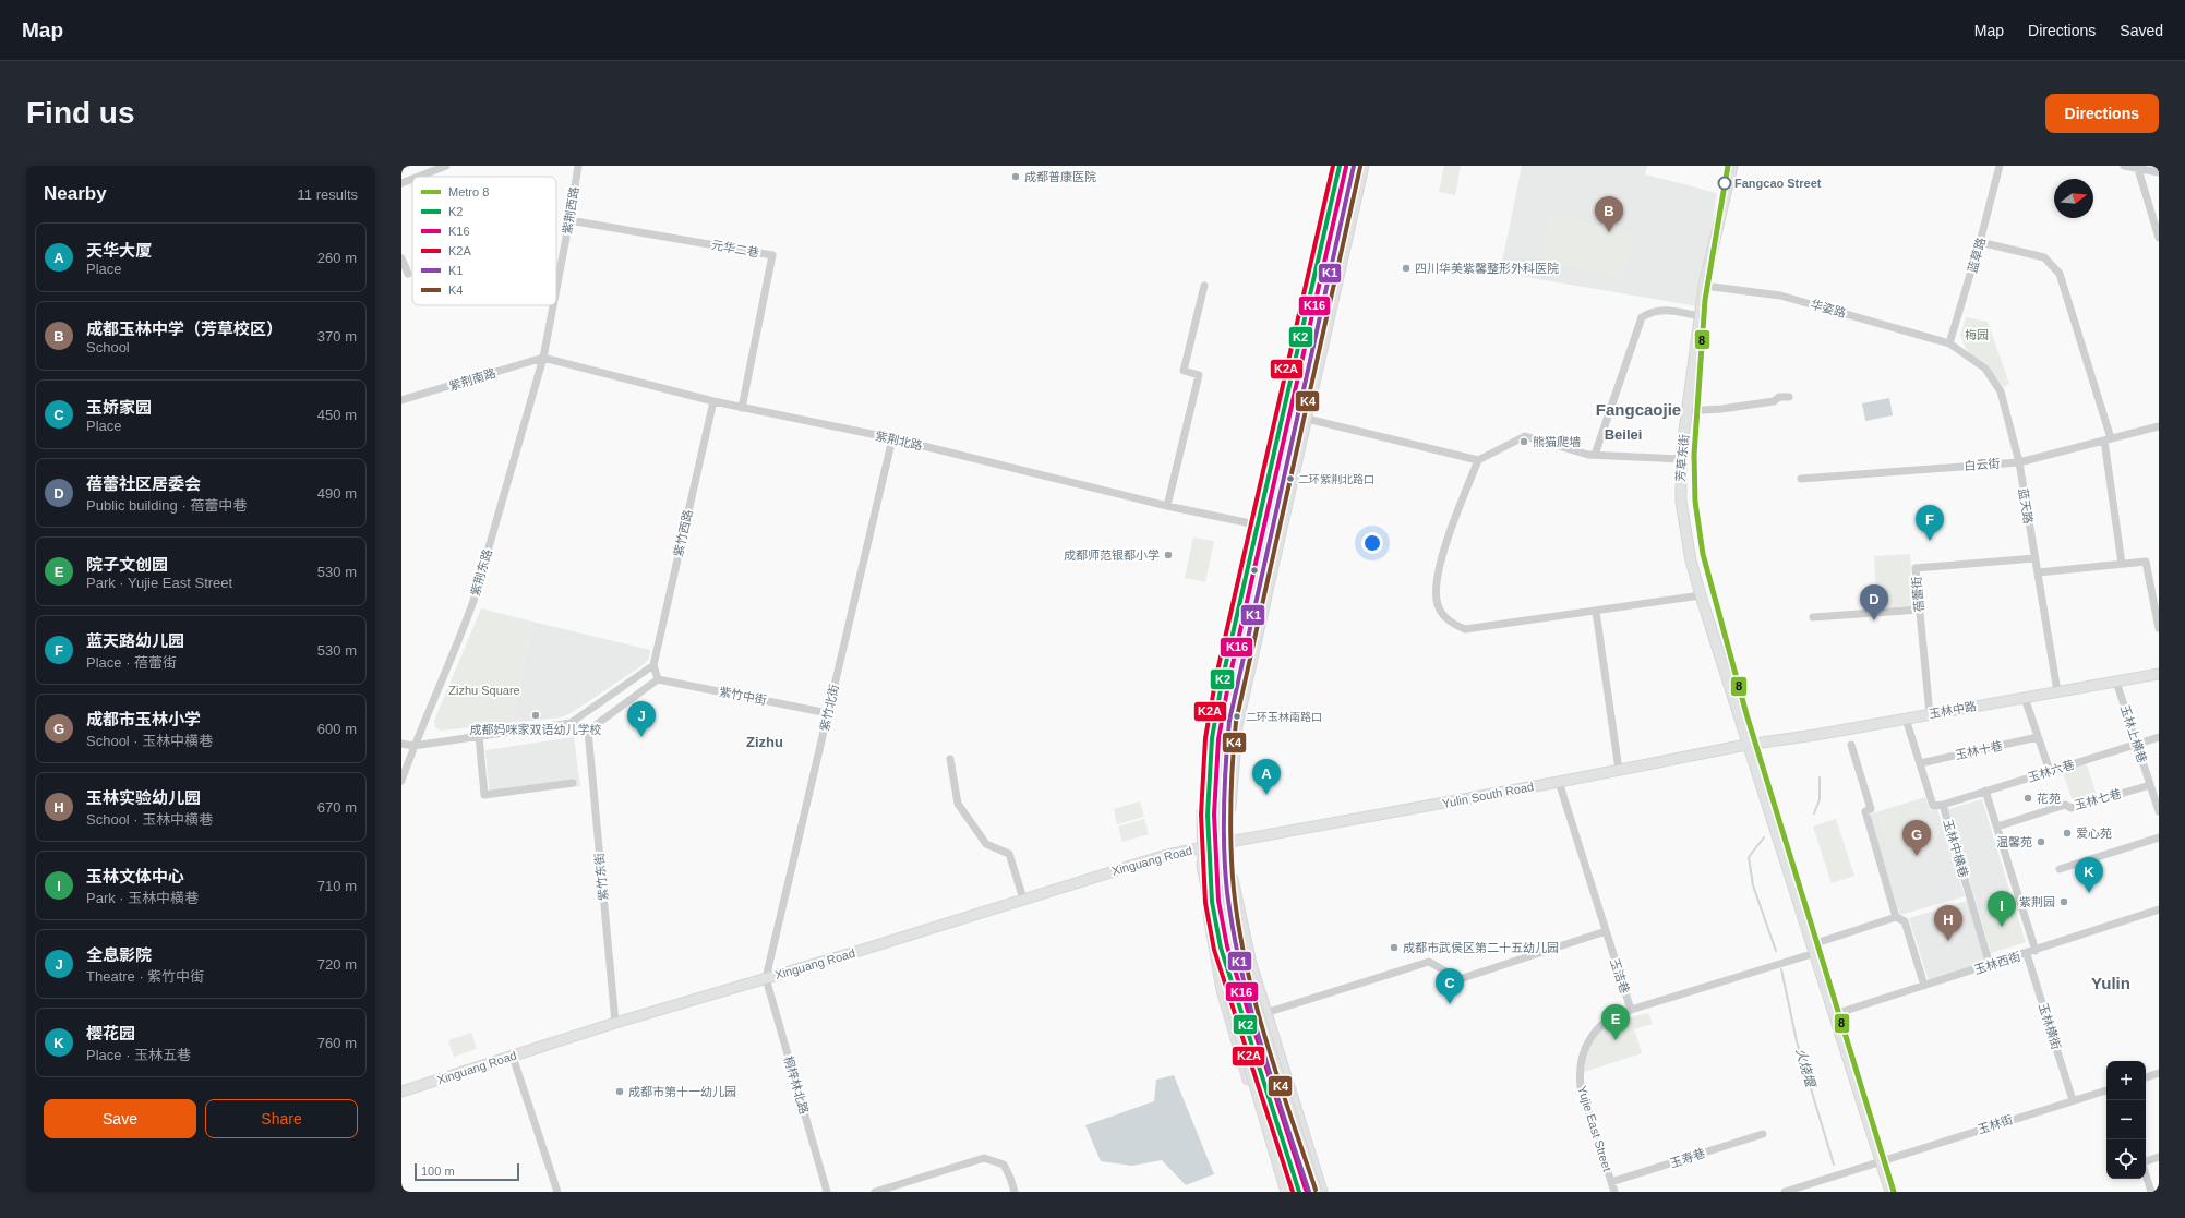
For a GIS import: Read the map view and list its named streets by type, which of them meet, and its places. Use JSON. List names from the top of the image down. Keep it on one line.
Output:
{"streets":{"main road":["芳草东街","玉林中路","Yulin South Road","Xinguang Road"],"street":["紫荆西路","元华二巷","蓝草路","华姿路","紫荆南路","紫荆北路","白云街","蓝天路","紫竹西路","紫荆东路","蓓蕾街","紫竹中街","紫竹北街","玉林上横巷","玉林十巷","玉林六巷","玉林七巷","玉林中横巷","紫竹东街","玉林西街","玉洁巷","玉林横街","桐梓林北路","玉林街","Yujie East Street","玉寿巷"]},"crossings":[["紫荆西路","元华二巷"],["紫荆西路","紫荆南路"],["紫荆西路","紫荆北路"],["紫荆西路","紫荆东路"],["元华二巷","紫荆北路"],["蓝草路","华姿路"],["蓝草路","蓝天路"],["华姿路","芳草东街"],["华姿路","蓝天路"],["紫荆南路","紫荆北路"],["紫荆南路","紫荆东路"],["紫荆北路","紫竹西路"],["紫荆北路","紫荆东路"],["紫荆北路","紫竹北街"],["芳草东街","玉林中路"],["芳草东街","Yulin South Road"],["芳草东街","玉林西街"],["芳草东街","玉洁巷"],["芳草东街","玉林街"],["白云街","蓝天路"],["蓝天路","蓓蕾街"],["蓝天路","玉林中路"],["蓓蕾街","玉林中路"],["紫竹中街","紫竹北街"],["紫竹北街","Xinguang Road"],["紫竹北街","桐梓林北路"],["玉林中路","玉林上横巷"],["玉林中路","Yulin South Road"],["玉林中路","玉林中横巷"],["玉林上横巷","玉林六巷"],["玉林上横巷","玉林七巷"],["玉林十巷","玉林中横巷"],["玉林六巷","玉林中横巷"],["Yulin South Road","Xinguang Road"],["Yulin South Road","玉洁巷"],["玉林中横巷","玉林西街"],["Xinguang Road","紫竹东街"],["Xinguang Road","桐梓林北路"],["玉林西街","玉林横街"],["玉洁巷","Yujie East Street"],["玉林横街","玉林街"],["Yujie East Street","玉寿巷"]],"districts":["Fangcaojie","Beilei","Zizhu","Yulin"],"water":["火烧堰"],"parks":["梅园","Zizhu Square"],"places":["成都普康医院","Fangcao Street","四川华美紫馨整形外科医院","熊猫爬墙","二环紫荆北路口","成都师范银都小学","成都妈咪家双语幼儿学校","二环玉林南路口","花苑","爱心苑","温馨苑","紫荆园","成都市武侯区第二十五幼儿园","成都市第十一幼儿园"],"lines":["metro line 8","transit line K2","transit line K2A","transit line K1","transit line K16","transit line K4"],"legend":["Metro 8","K2","K16","K2A","K1","K4"],"scale_bar":"100 m","north":"right","page":{"header":"Map","nav":["Map","Directions","Saved"],"buttons":["Directions",["Save","Share"]],"title":"Find us","heading":["Nearby","11 results"],"pins":["B","F","D","J","A","G","K","I","H","C","E"],"list":[{"mark":"A","name":"天华大厦","note":"Place","value":"260 m"},{"mark":"B","name":"成都玉林中学（芳草校区）","note":"School","value":"370 m"},{"mark":"C","name":"玉娇家园","note":"Place","value":"450 m"},{"mark":"D","name":"蓓蕾社区居委会","note":"Public building · 蓓蕾中巷","value":"490 m"},{"mark":"E","name":"院子文创园","note":"Park · Yujie East Street","value":"530 m"},{"mark":"F","name":"蓝天路幼儿园","note":"Place · 蓓蕾街","value":"530 m"},{"mark":"G","name":"成都市玉林小学","note":"School · 玉林中横巷","value":"600 m"},{"mark":"H","name":"玉林实验幼儿园","note":"School · 玉林中横巷","value":"670 m"},{"mark":"I","name":"玉林文体中心","note":"Park · 玉林中横巷","value":"710 m"},{"mark":"J","name":"全息影院","note":"Theatre · 紫竹中街","value":"720 m"},{"mark":"K","name":"樱花园","note":"Place · 玉林五巷","value":"760 m"}],"map_buttons":["+","−"],"scale":"100 m"}}
